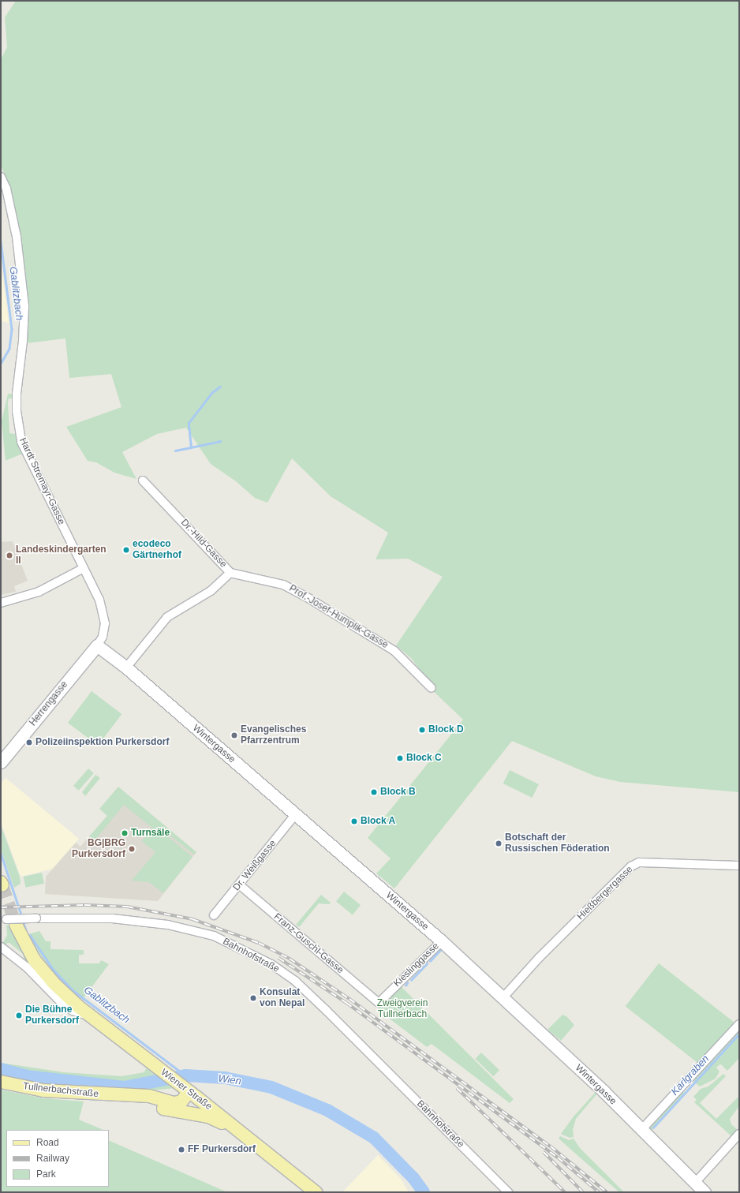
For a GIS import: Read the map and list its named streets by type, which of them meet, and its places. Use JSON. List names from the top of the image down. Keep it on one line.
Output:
{"streets":{"main road":["Wiener Straße","Tullnerbachstraße"],"street":["Hardt Stremayr-Gasse","Dr.-Hild-Gasse","Prof.-Josef-Humplik-Gasse","Herrengasse","Wintergasse","Dr. Weißgasse","Hießbergergasse","Franz-Guschl-Gasse","Bahnhofstraße","Kieslinggasse"]},"crossings":[["Hardt Stremayr-Gasse","Herrengasse"],["Hardt Stremayr-Gasse","Wintergasse"],["Dr.-Hild-Gasse","Prof.-Josef-Humplik-Gasse"],["Dr.-Hild-Gasse","Wintergasse"],["Herrengasse","Wintergasse"],["Wintergasse","Dr. Weißgasse"],["Wintergasse","Hießbergergasse"],["Wintergasse","Kieslinggasse"],["Dr. Weißgasse","Franz-Guschl-Gasse"],["Franz-Guschl-Gasse","Kieslinggasse"],["Bahnhofstraße","Wiener Straße"],["Wiener Straße","Tullnerbachstraße"]],"water":["Gablitzbach","Karlgraben","Wien"],"parks":["Zweigverein Tullnerbach"],"places":["ecodeco Gärtnerhof","Landeskindergarten II","Block D","Evangelisches Pfarrzentrum","Polizeiinspektion Purkersdorf","Block C","Block B","Block A","Turnsäle","Botschaft der Russischen Föderation","BG|BRG Purkersdorf","Konsulat von Nepal","Die Bühne Purkersdorf","FF Purkersdorf"],"legend":["Road","Railway","Park"]}
